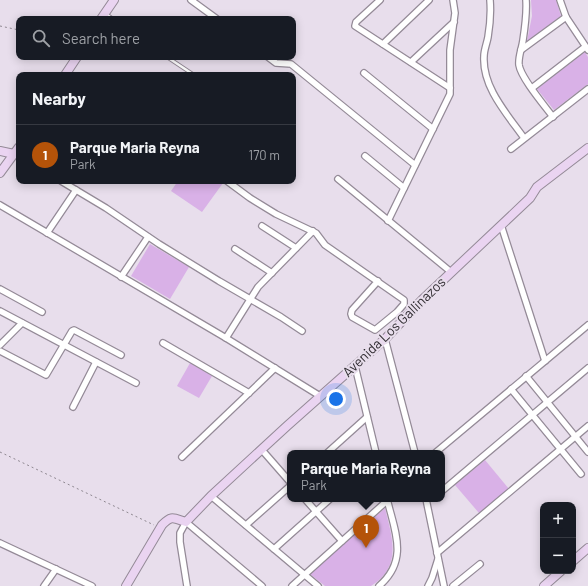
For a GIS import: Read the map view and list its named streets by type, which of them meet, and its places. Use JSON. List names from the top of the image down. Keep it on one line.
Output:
{"streets":{"street":["Avenida Los Gallinazos"]},"page":{"search":"Search here","heading":"Nearby","list":[{"mark":"1","name":"Parque Maria Reyna","note":"Park","value":"170 m"}],"popup":["Parque Maria Reyna","Park"],"map_buttons":["+","−"],"pins":"1"}}
